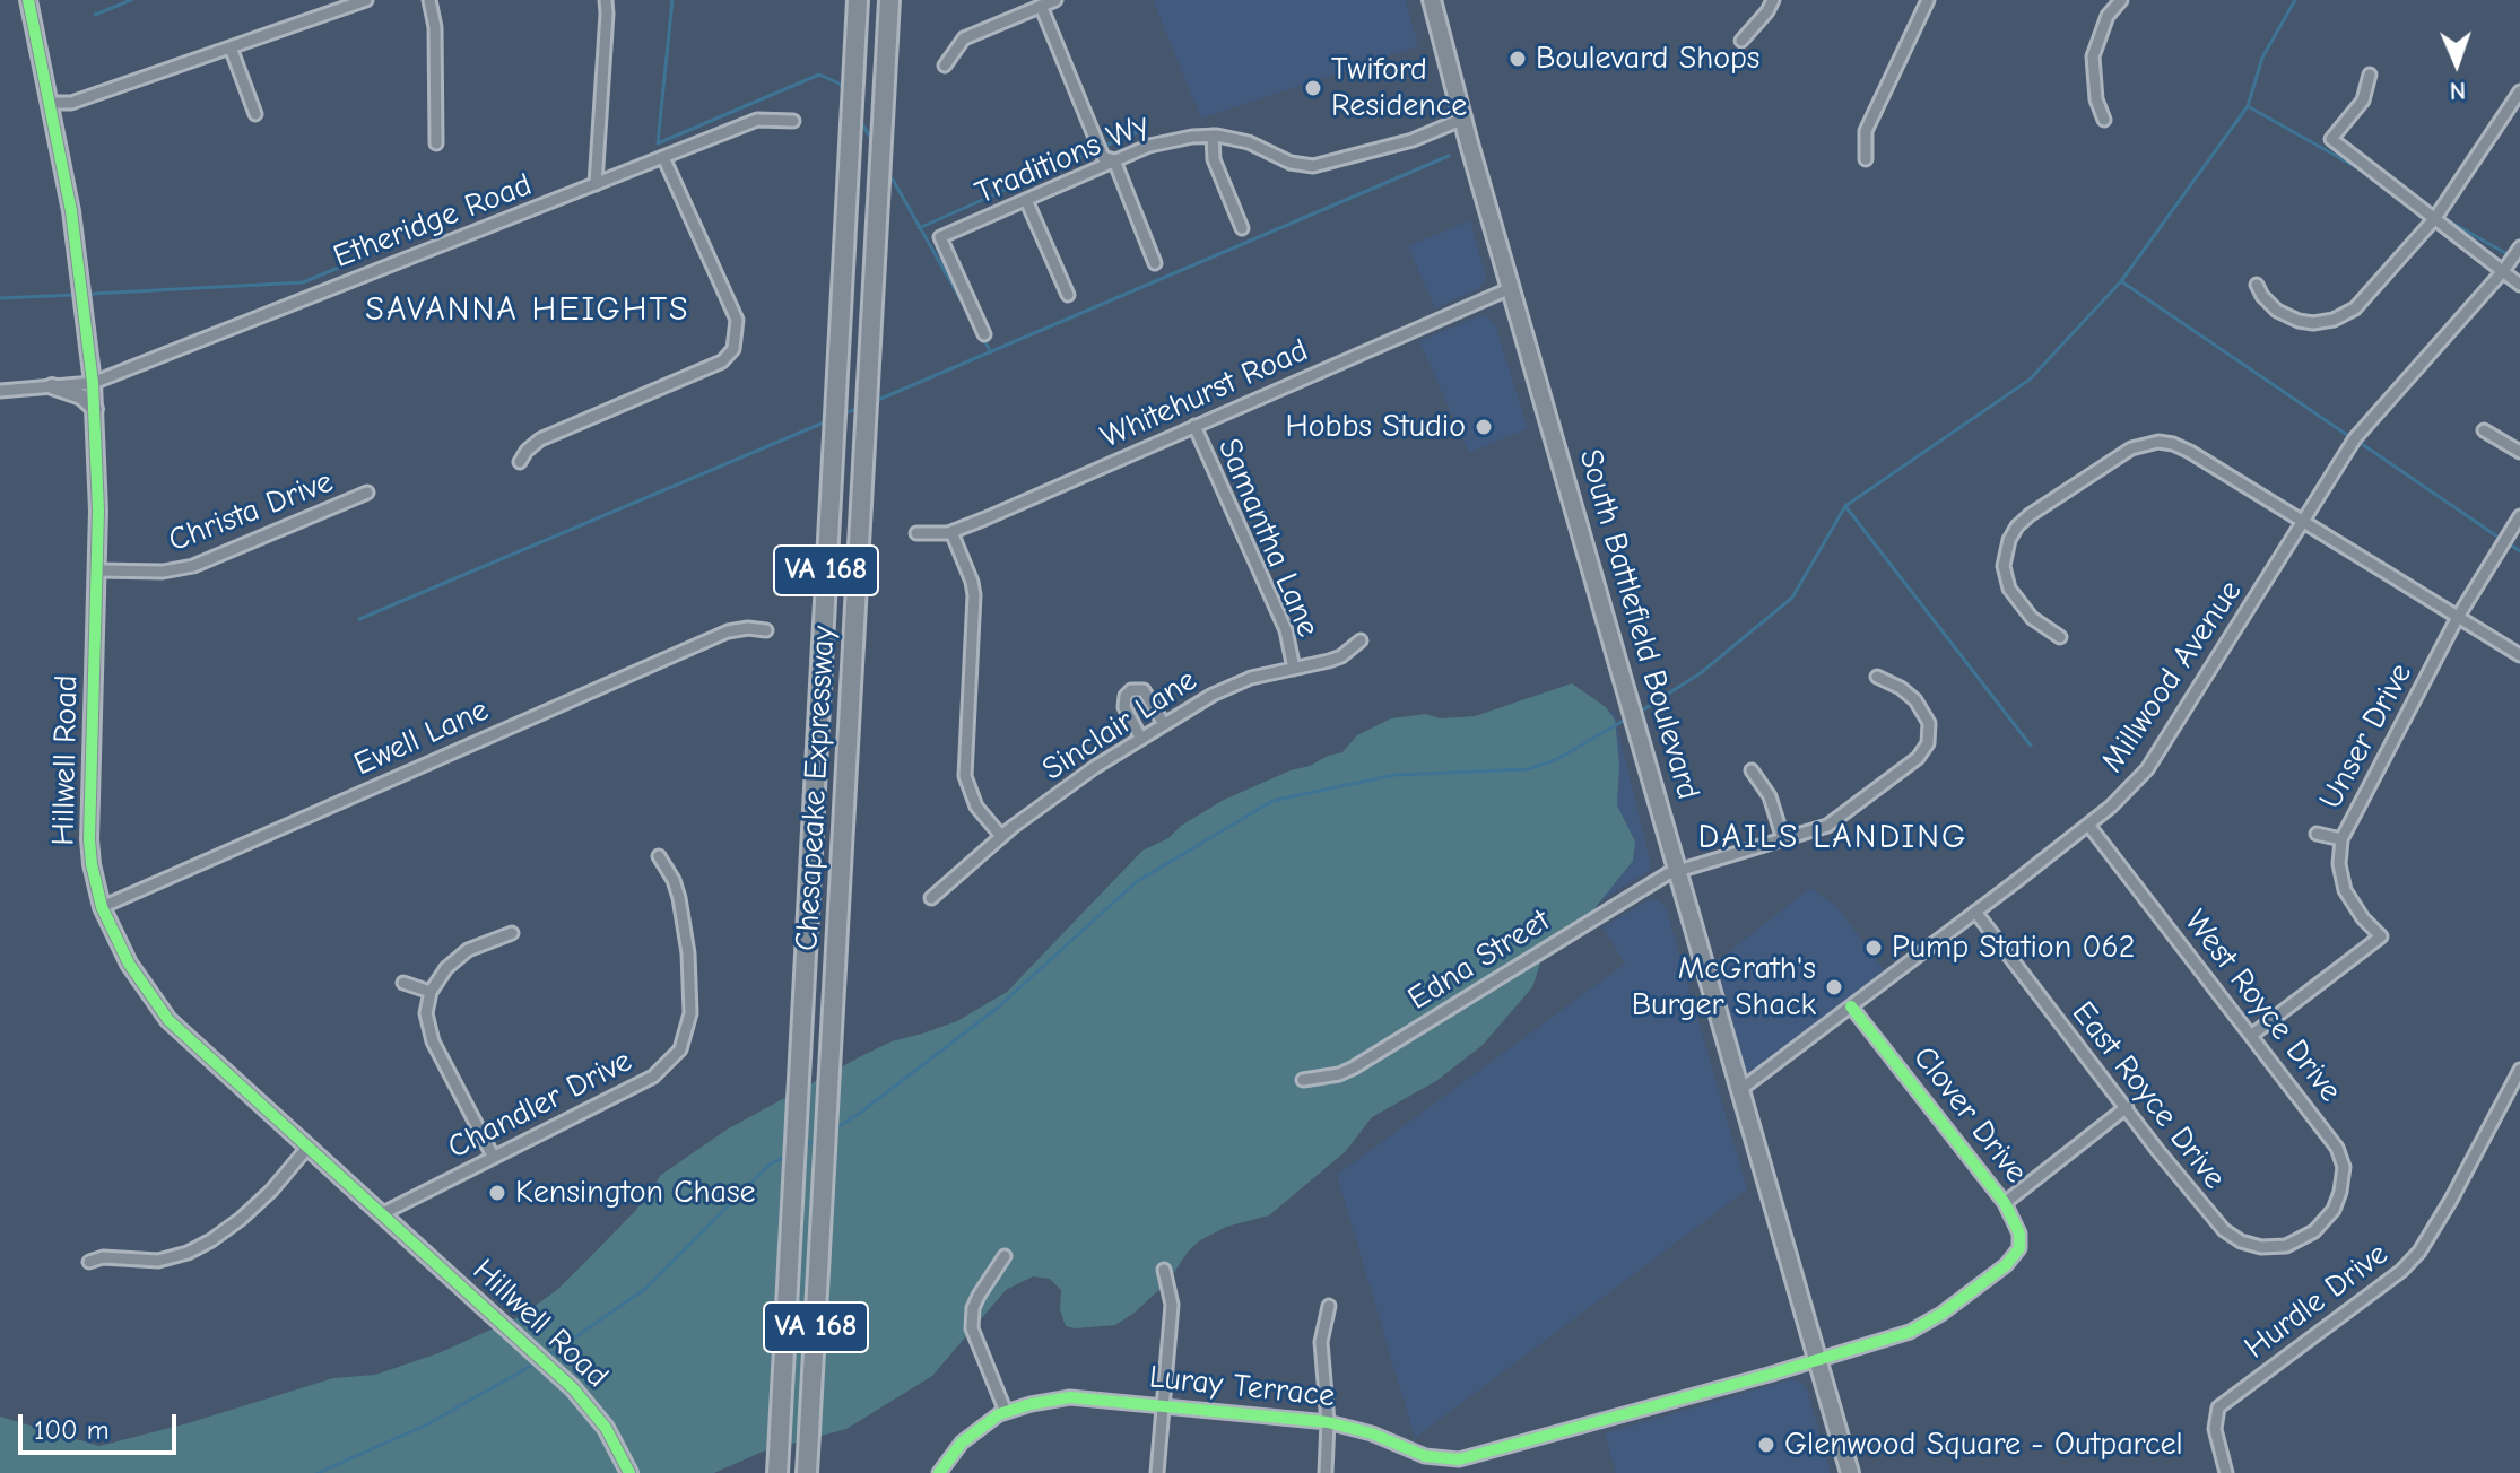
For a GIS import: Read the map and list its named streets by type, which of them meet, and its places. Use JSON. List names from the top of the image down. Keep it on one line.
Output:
{"streets":{"highway":["VA 168","Chesapeake Expressway"],"main road":["South Battlefield Boulevard"],"street":["Traditions Wy","Etheridge Road","Whitehurst Road","Christa Drive","Samantha Lane","Millwood Avenue","Sinclair Lane","Unser Drive","Ewell Lane","Hillwell Road","Edna Street","West Royce Drive","East Royce Drive","Chandler Drive","Clover Drive","Hurdle Drive","Luray Terrace"]},"crossings":[["Traditions Wy","South Battlefield Boulevard"],["Etheridge Road","Hillwell Road"],["Whitehurst Road","Samantha Lane"],["Whitehurst Road","South Battlefield Boulevard"],["Christa Drive","Hillwell Road"],["Samantha Lane","Sinclair Lane"],["South Battlefield Boulevard","Millwood Avenue"],["South Battlefield Boulevard","Edna Street"],["South Battlefield Boulevard","Clover Drive"],["South Battlefield Boulevard","Luray Terrace"],["Millwood Avenue","West Royce Drive"],["Millwood Avenue","East Royce Drive"],["Millwood Avenue","Clover Drive"],["Unser Drive","West Royce Drive"],["Ewell Lane","Hillwell Road"],["Hillwell Road","Chandler Drive"],["West Royce Drive","East Royce Drive"],["Clover Drive","Luray Terrace"]],"districts":["SAVANNA HEIGHTS","DAILS LANDING"],"places":["Boulevard Shops","Twiford Residence","Hobbs Studio","Pump Station 062","McGrath's Burger Shack","Kensington Chase","Glenwood Square - Outparcel"],"scale_bar":"100 m","north":"bottom"}
